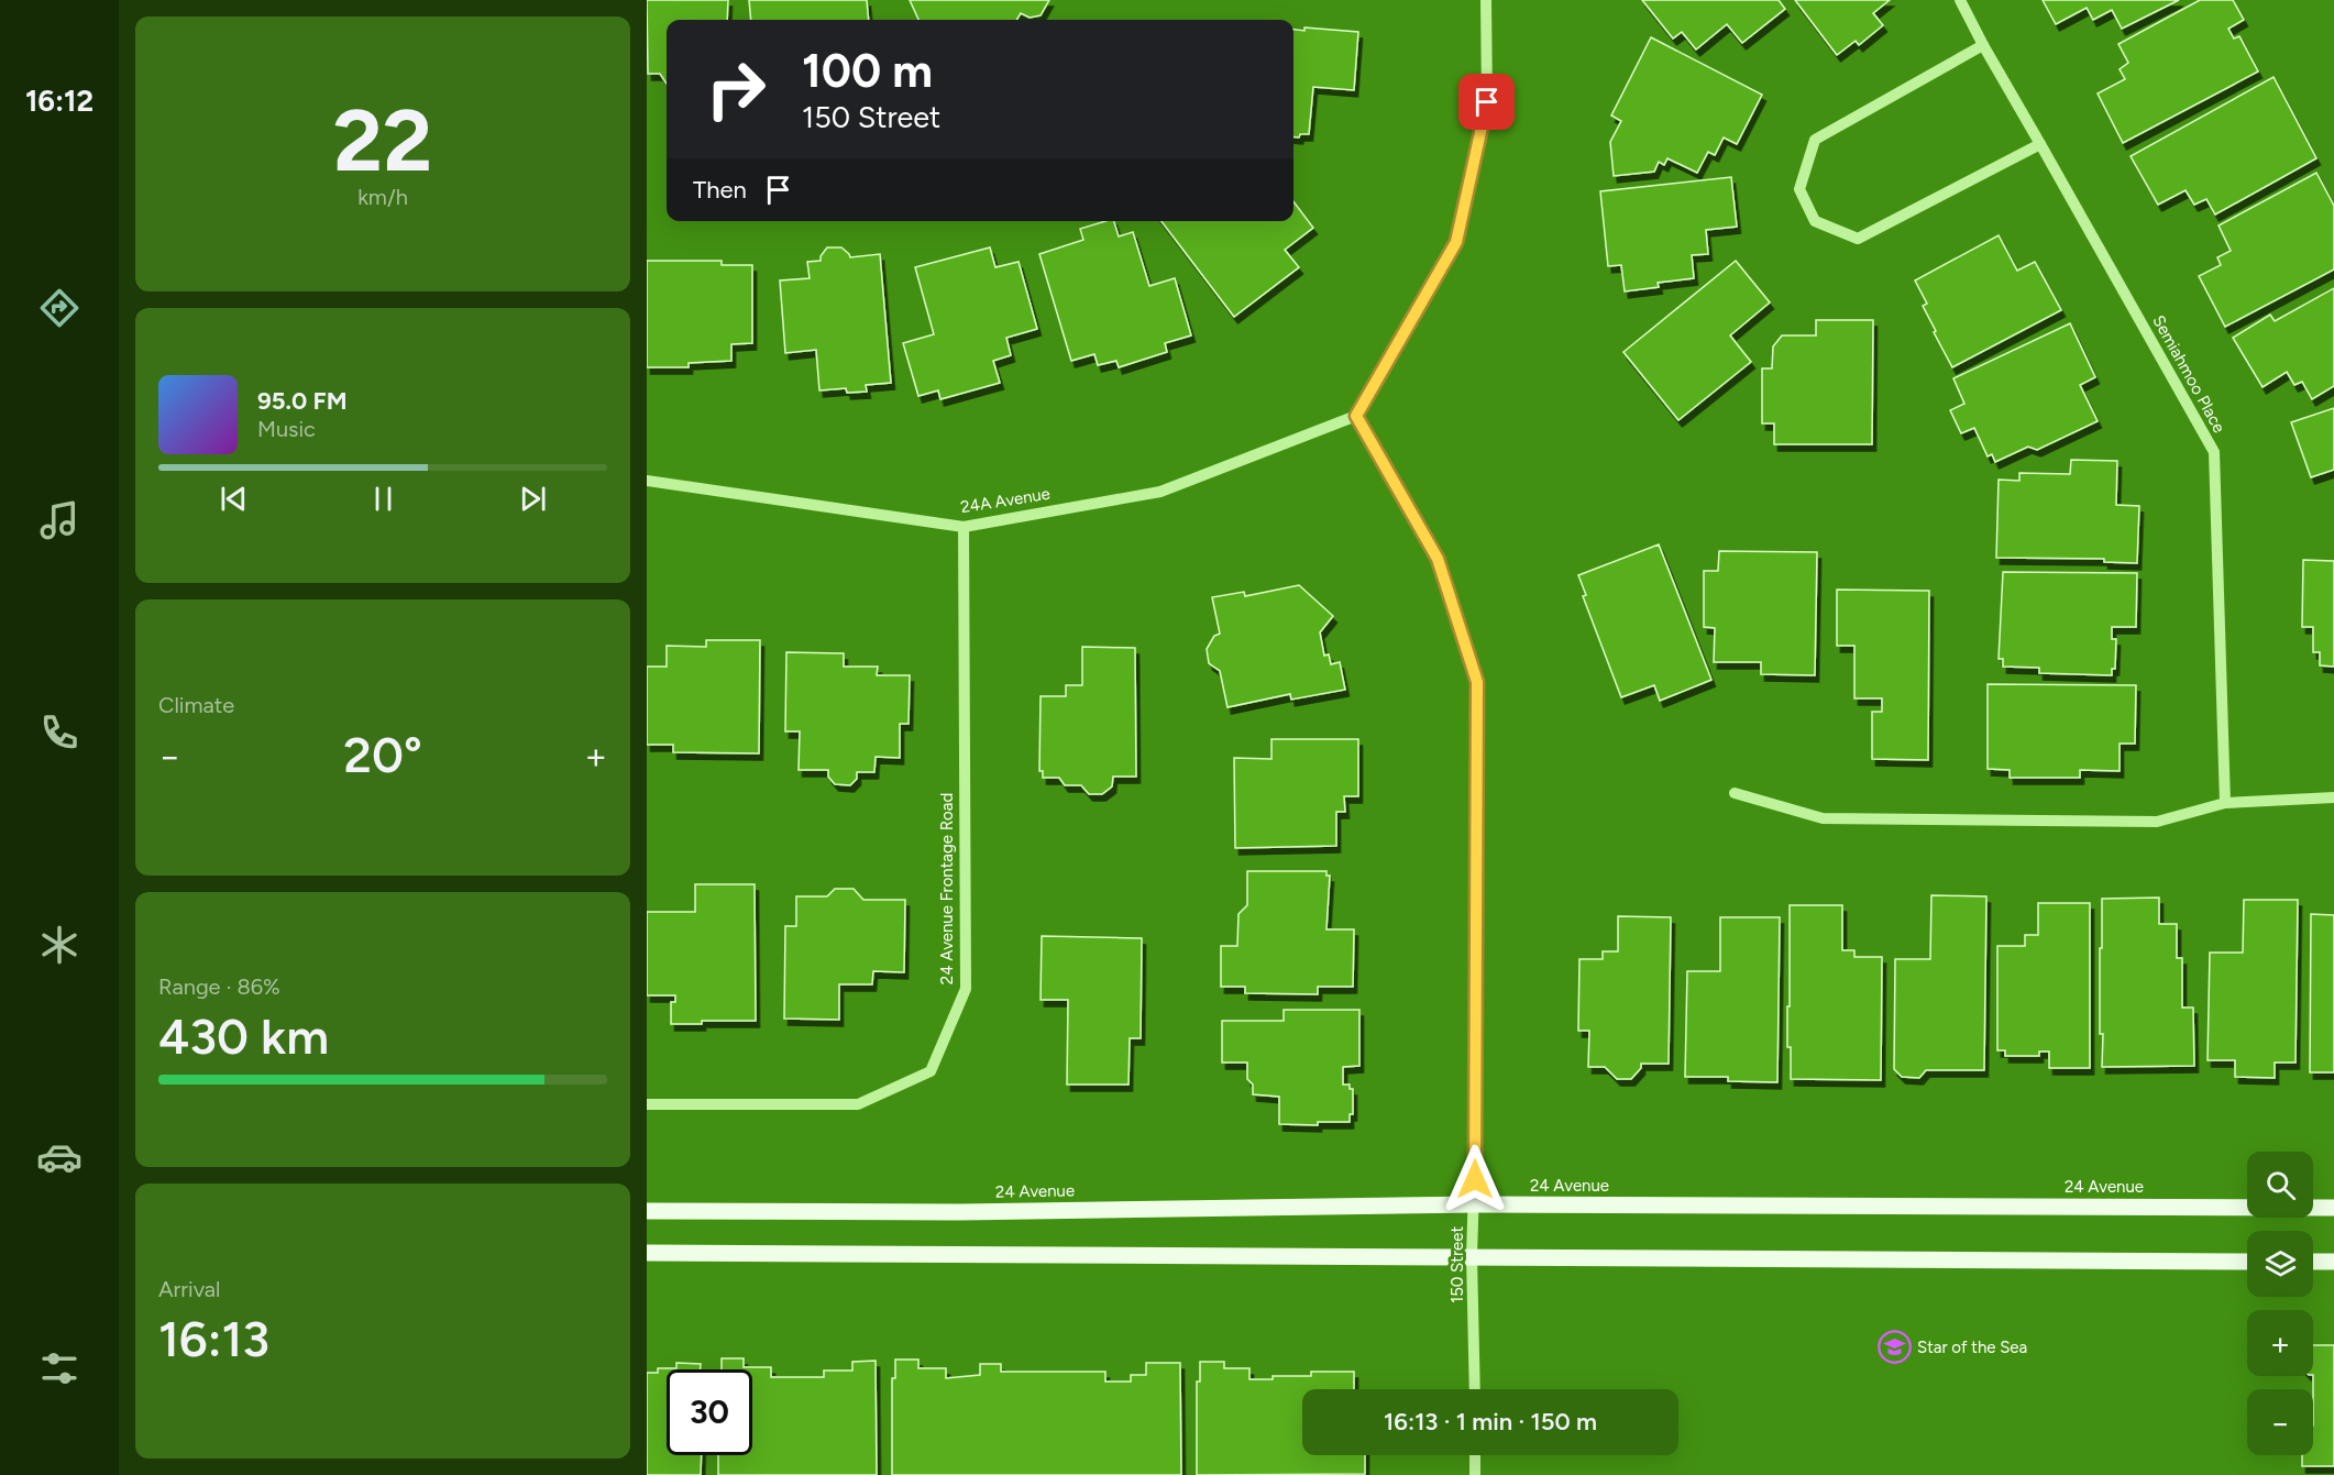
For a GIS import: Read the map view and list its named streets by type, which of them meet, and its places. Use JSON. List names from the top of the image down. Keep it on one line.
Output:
{"streets":{"main road":["24 Avenue"],"street":["Semiahmoo Place","24A Avenue","24 Avenue Frontage Road","150 Street"]},"crossings":[["24A Avenue","24 Avenue Frontage Road"],["24A Avenue","150 Street"],["24 Avenue","150 Street"]],"places":{"school or university":["Star of the Sea"]},"page":{"tabs":"16:12","tile":[["22","km/h"],"Climate",["Range · 86%","430 km"],["Arrival","16:13"]],"turn":["100 m","150 Street"],"then":"Then","song":["95.0 FM","Music"],"heat":["−","20°","+"],"map_buttons":["+","−"],"limit":"30","trip":"16:13 · 1 min · 150 m"}}
